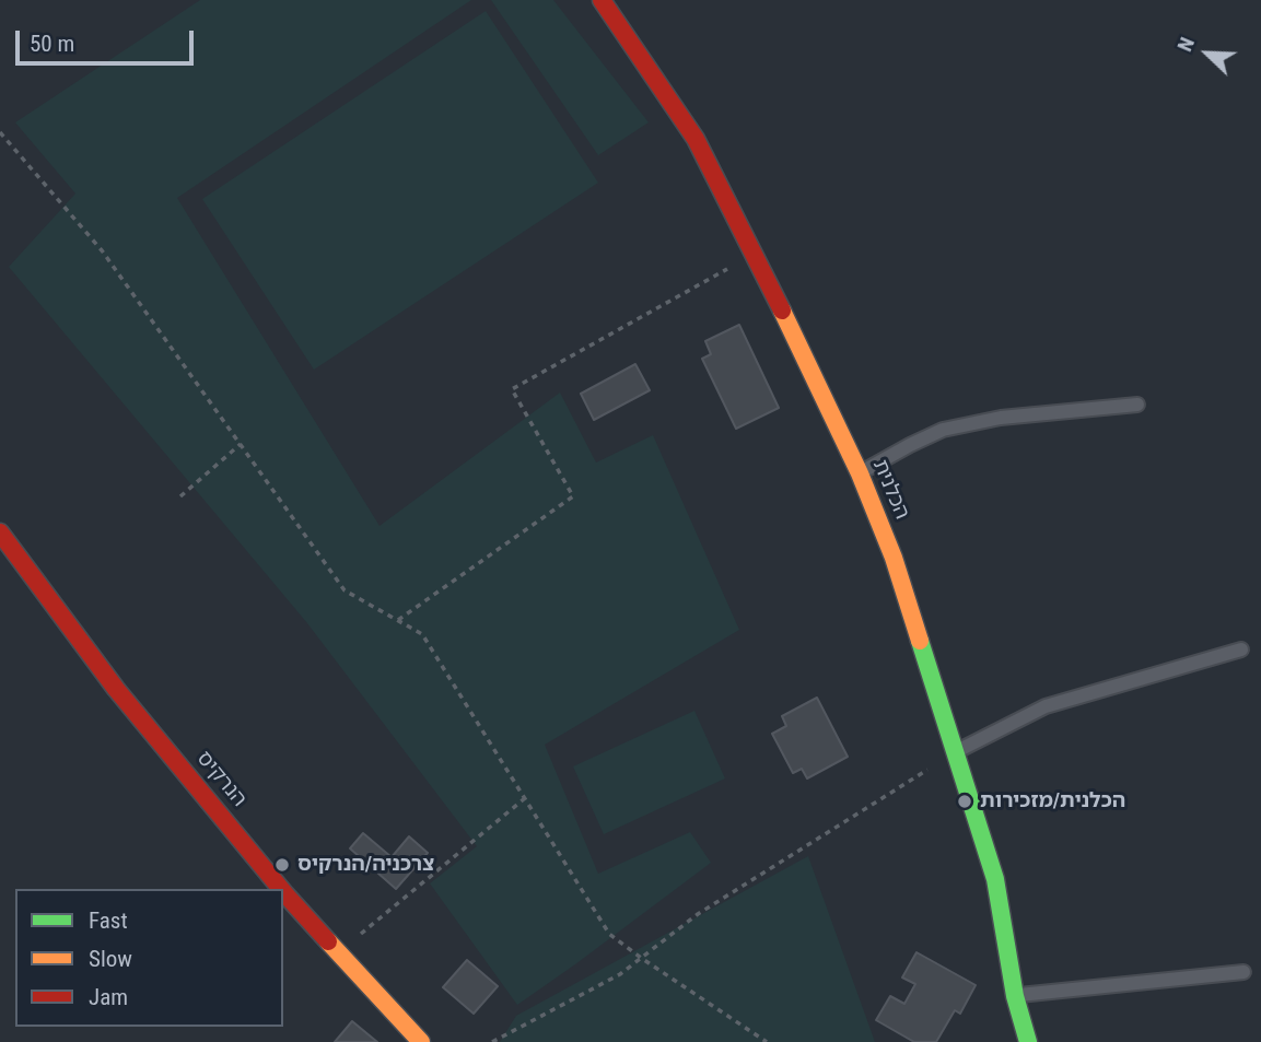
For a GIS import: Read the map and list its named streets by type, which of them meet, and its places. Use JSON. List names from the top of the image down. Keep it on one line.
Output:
{"streets":{"street":["הכלנית","הנרקיס"]},"places":["הכלנית/מזכירות","צרכניה/הנרקיס"],"legend":["Fast","Slow","Jam"],"scale_bar":"50 m","north":"top left"}
